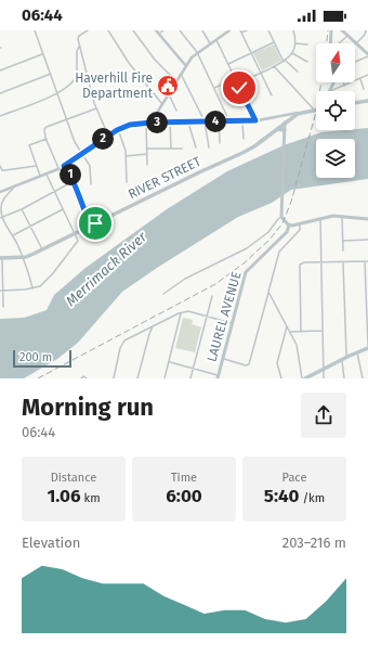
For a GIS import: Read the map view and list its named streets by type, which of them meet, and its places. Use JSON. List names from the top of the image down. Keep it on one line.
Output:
{"streets":{"main road":["RIVER STREET","LAUREL AVENUE"]},"water":["Merrimack River"],"places":{"public building":["Haverhill Fire Department"]},"scale_bar":"200 m","north":"top","page":{"status":"06:44","pins":["4","3","2","1"],"scale":"200 m","heading":["Morning run","06:44"],"stats":[["Distance","1.06 km"],["Time","6:00"],["Pace","5:40 /km"]],"chart":["Elevation","203–216 m"]}}
